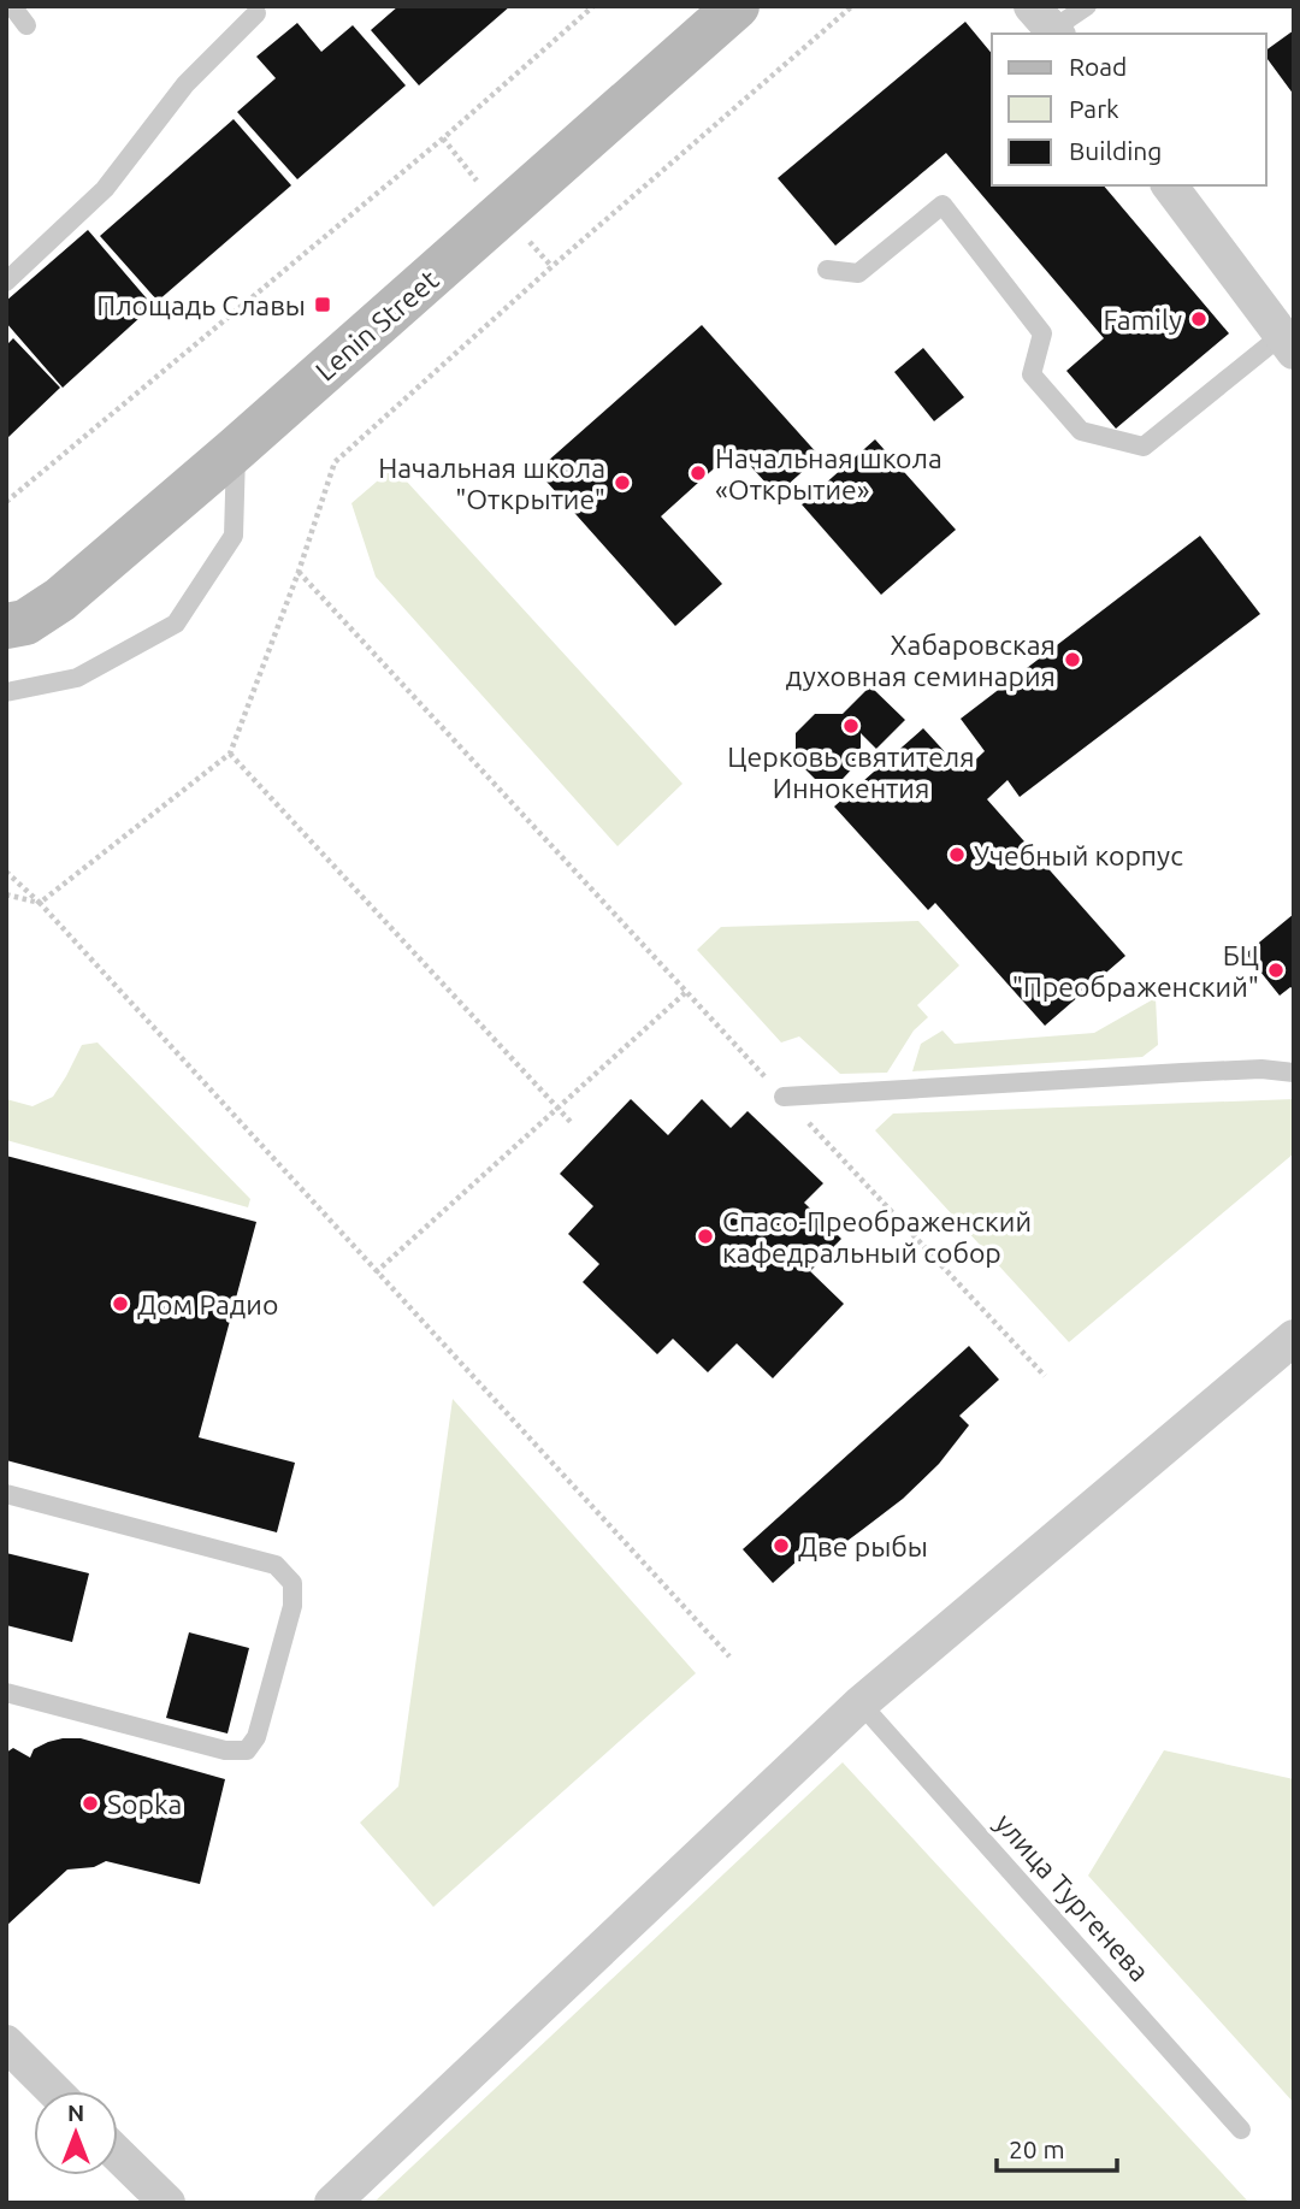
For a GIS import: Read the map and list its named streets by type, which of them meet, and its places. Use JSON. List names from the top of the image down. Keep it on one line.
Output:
{"streets":{"main road":["Lenin Street"],"lane":["улица Тургенева"]},"places":{"transit":["Площадь Славы"],"other":["Family","Начальная школа «Открытие»","Начальная школа \"Открытие\"","Хабаровская духовная семинария","Церковь святителя Иннокентия","Учебный корпус","БЦ \"Преображенский\"","Спасо-Преображенский кафедральный собор","Дом Радио","Две рыбы","Sopka"]},"legend":["Road","Park","Building"],"scale_bar":"20 m","north":"top"}
